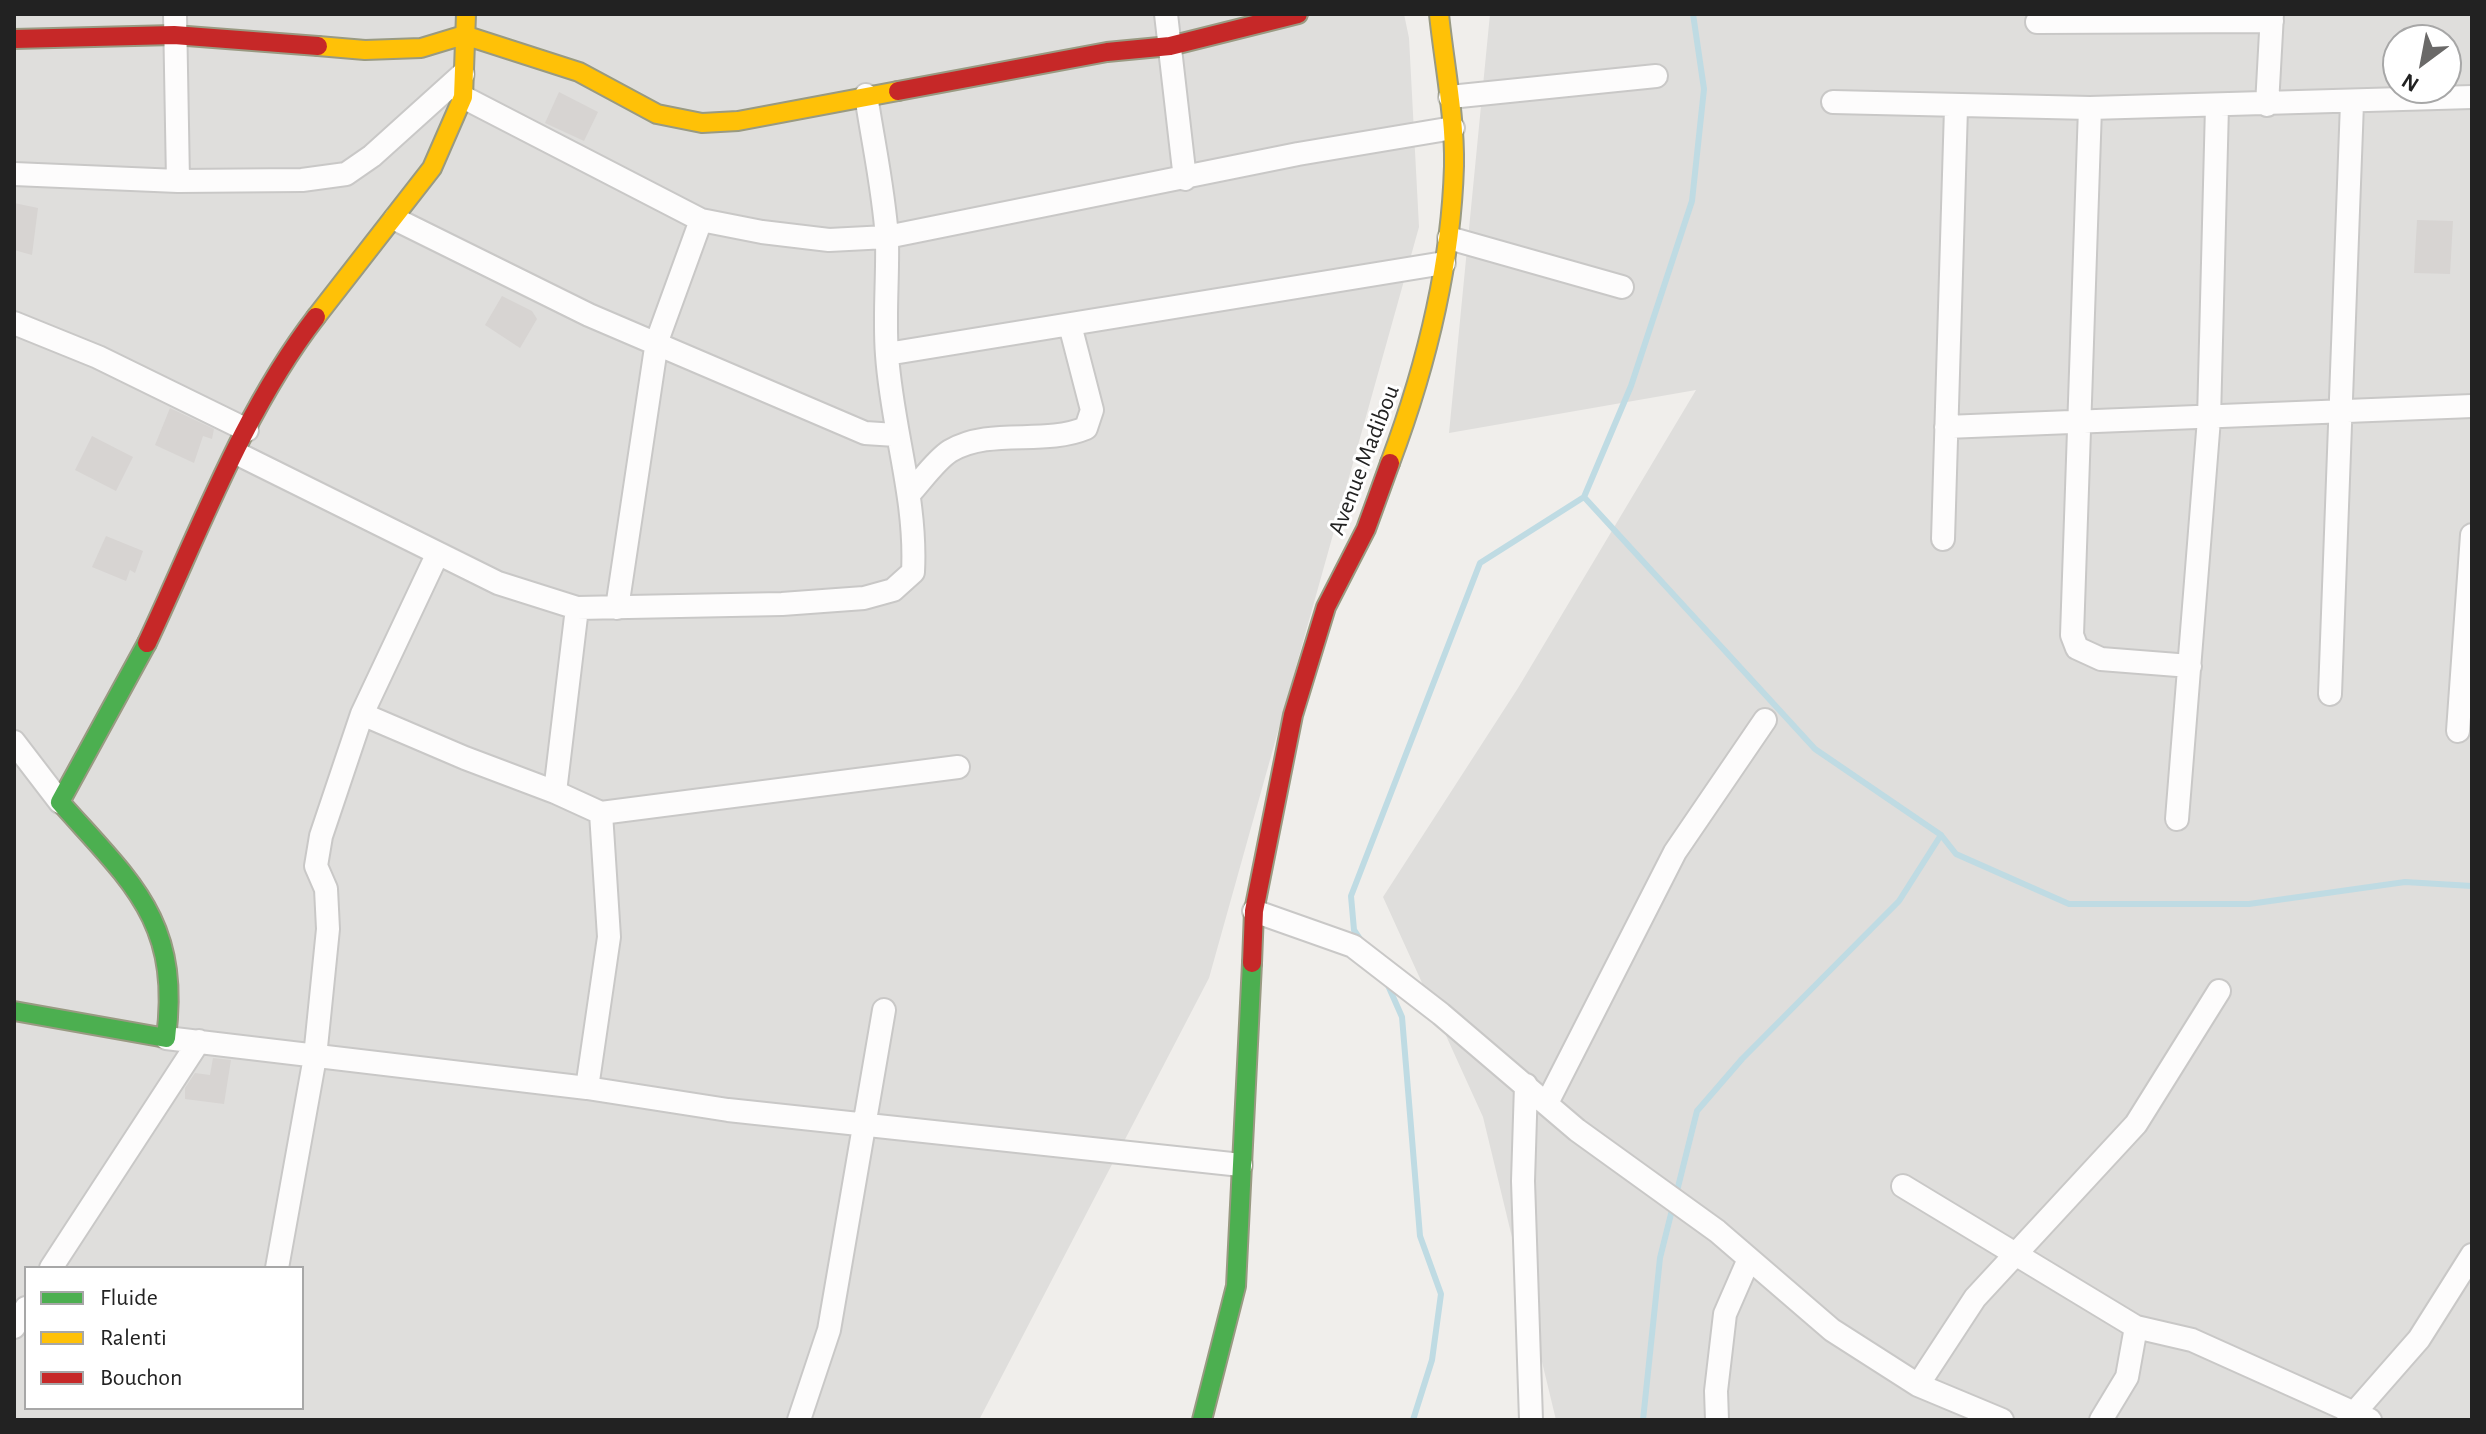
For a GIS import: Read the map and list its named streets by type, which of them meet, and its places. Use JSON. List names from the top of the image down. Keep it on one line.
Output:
{"streets":{"street":["Avenue Madibou"]},"legend":["Fluide","Ralenti","Bouchon"],"north":"bottom left"}
